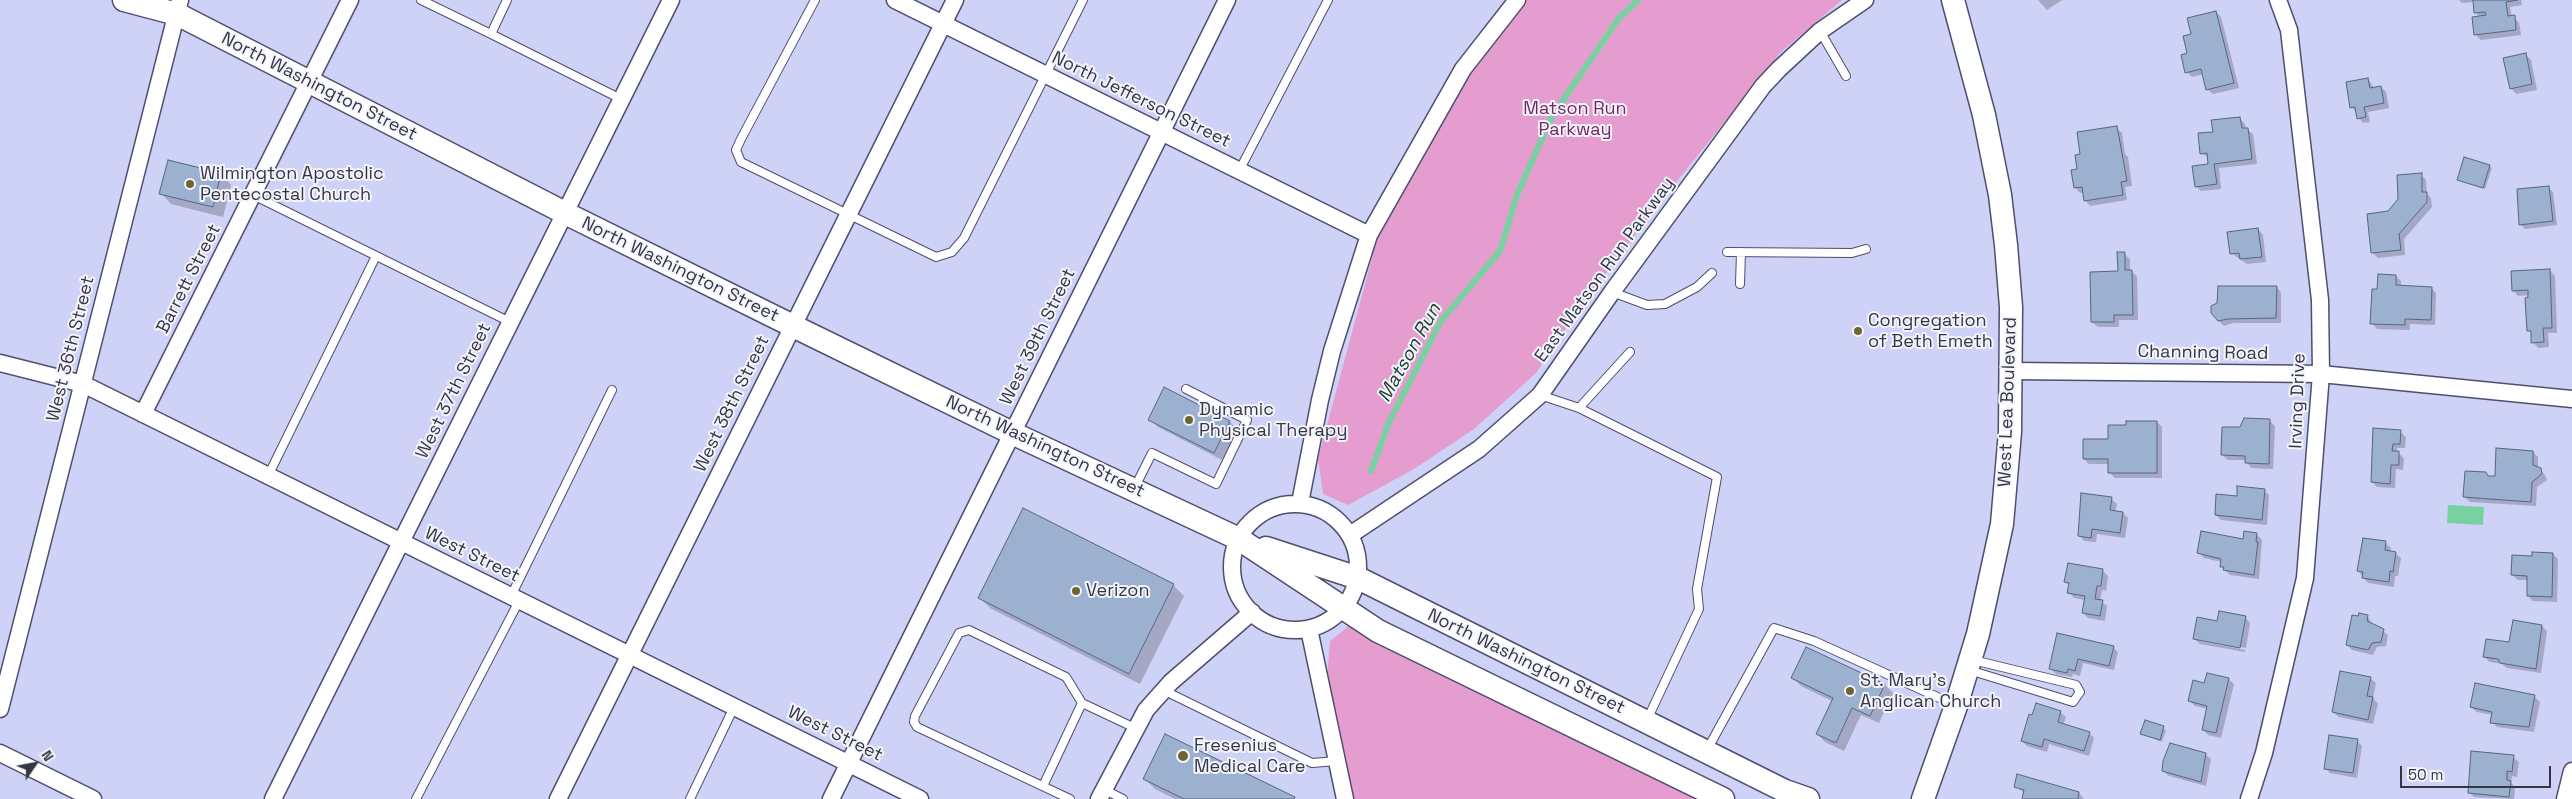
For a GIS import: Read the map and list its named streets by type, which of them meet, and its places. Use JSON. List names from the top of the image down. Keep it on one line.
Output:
{"streets":{"main road":["North Washington Street","West Lea Boulevard"],"street":["North Jefferson Street","East Matson Run Parkway","Barrett Street","West 39th Street","West 36th Street","Channing Road","West 37th Street","Irving Drive","West 38th Street","West Street"]},"crossings":[["North Washington Street","Barrett Street"],["North Washington Street","West 39th Street"],["North Washington Street","West 36th Street"],["North Washington Street","West 37th Street"],["North Washington Street","West 38th Street"],["North Jefferson Street","West 39th Street"],["North Jefferson Street","West 38th Street"],["Barrett Street","West Street"],["West 39th Street","West Street"],["West 36th Street","West Street"],["Channing Road","Irving Drive"],["Channing Road","West Lea Boulevard"],["West 37th Street","West Street"],["West 38th Street","West Street"]],"water":["Matson Run"],"parks":["Matson Run Parkway"],"places":["Wilmington Apostolic Pentecostal Church","Congregation of Beth Emeth","Dynamic Physical Therapy","Verizon","St. Mary’s Anglican Church","Fresenius Medical Care"],"scale_bar":"50 m","north":"top right"}
